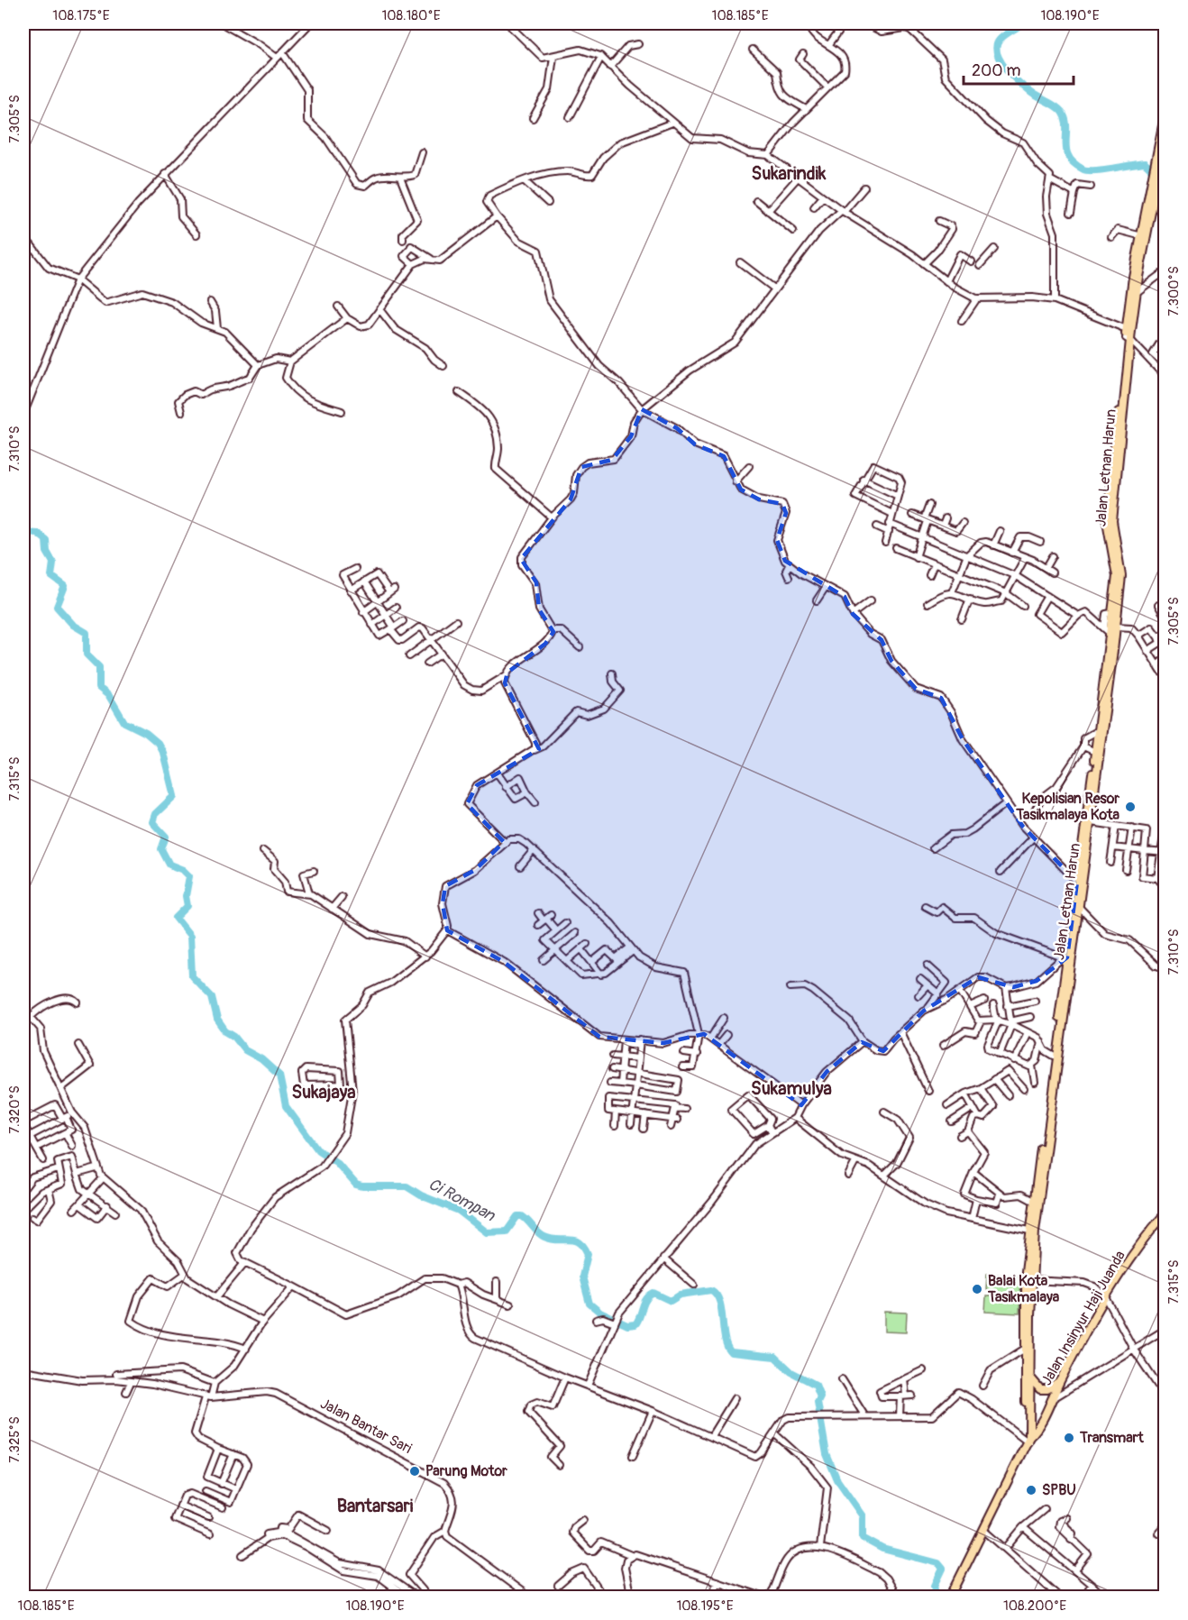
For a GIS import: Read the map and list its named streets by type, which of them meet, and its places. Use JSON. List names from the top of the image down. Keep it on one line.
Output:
{"streets":{"main road":["Jalan Letnan Harun","Jalan Insinyur Haji Juanda"],"street":["Jalan Bantar Sari"]},"districts":["Sukarindik","Sukamulya","Sukajaya","Bantarsari"],"water":["Ci Rompan"],"places":["Kepolisian Resor Tasikmalaya Kota","Balai Kota Tasikmalaya","Transmart","Parung Motor","SPBU"],"scale_bar":"200 m","coordinates":["108.175°E","108.180°E","108.185°E","108.190°E","7.305°S","7.300°S","7.310°S","7.315°S","7.320°S","7.325°S","108.195°E","108.200°E"]}
